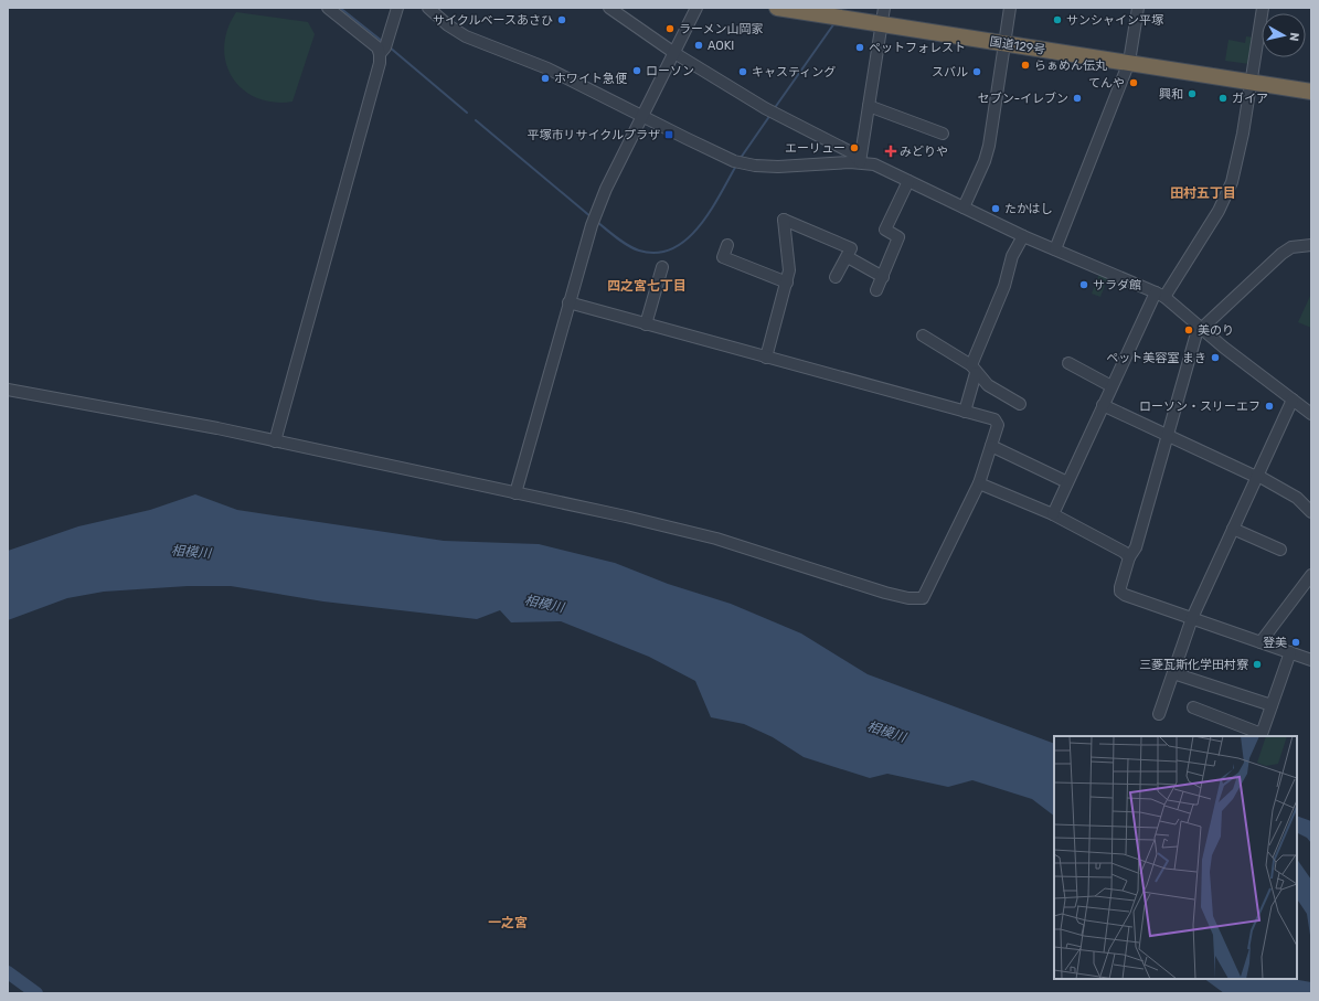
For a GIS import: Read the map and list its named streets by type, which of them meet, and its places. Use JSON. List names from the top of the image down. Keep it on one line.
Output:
{"streets":{"highway":["国道129号"]},"districts":["田村五丁目","四之宮七丁目","一之宮"],"water":["相模川"],"places":{"other":["サイクルベースあさひ","サンシャイン平塚","ラーメン山岡家","AOKI","ペットフォレスト","らぁめん伝丸","ローソン","キャスティング","スバル","ホワイト急便","てんや","興和","セブン-イレブン","ガイア","エーリュー","たかはし","サラダ館","美のり","ペット美容室 まき","ローソン・スリーエフ","登美","三菱瓦斯化学田村寮"],"transit":["平塚市リサイクルプラザ"],"health":["みどりや"]},"north":"right"}
